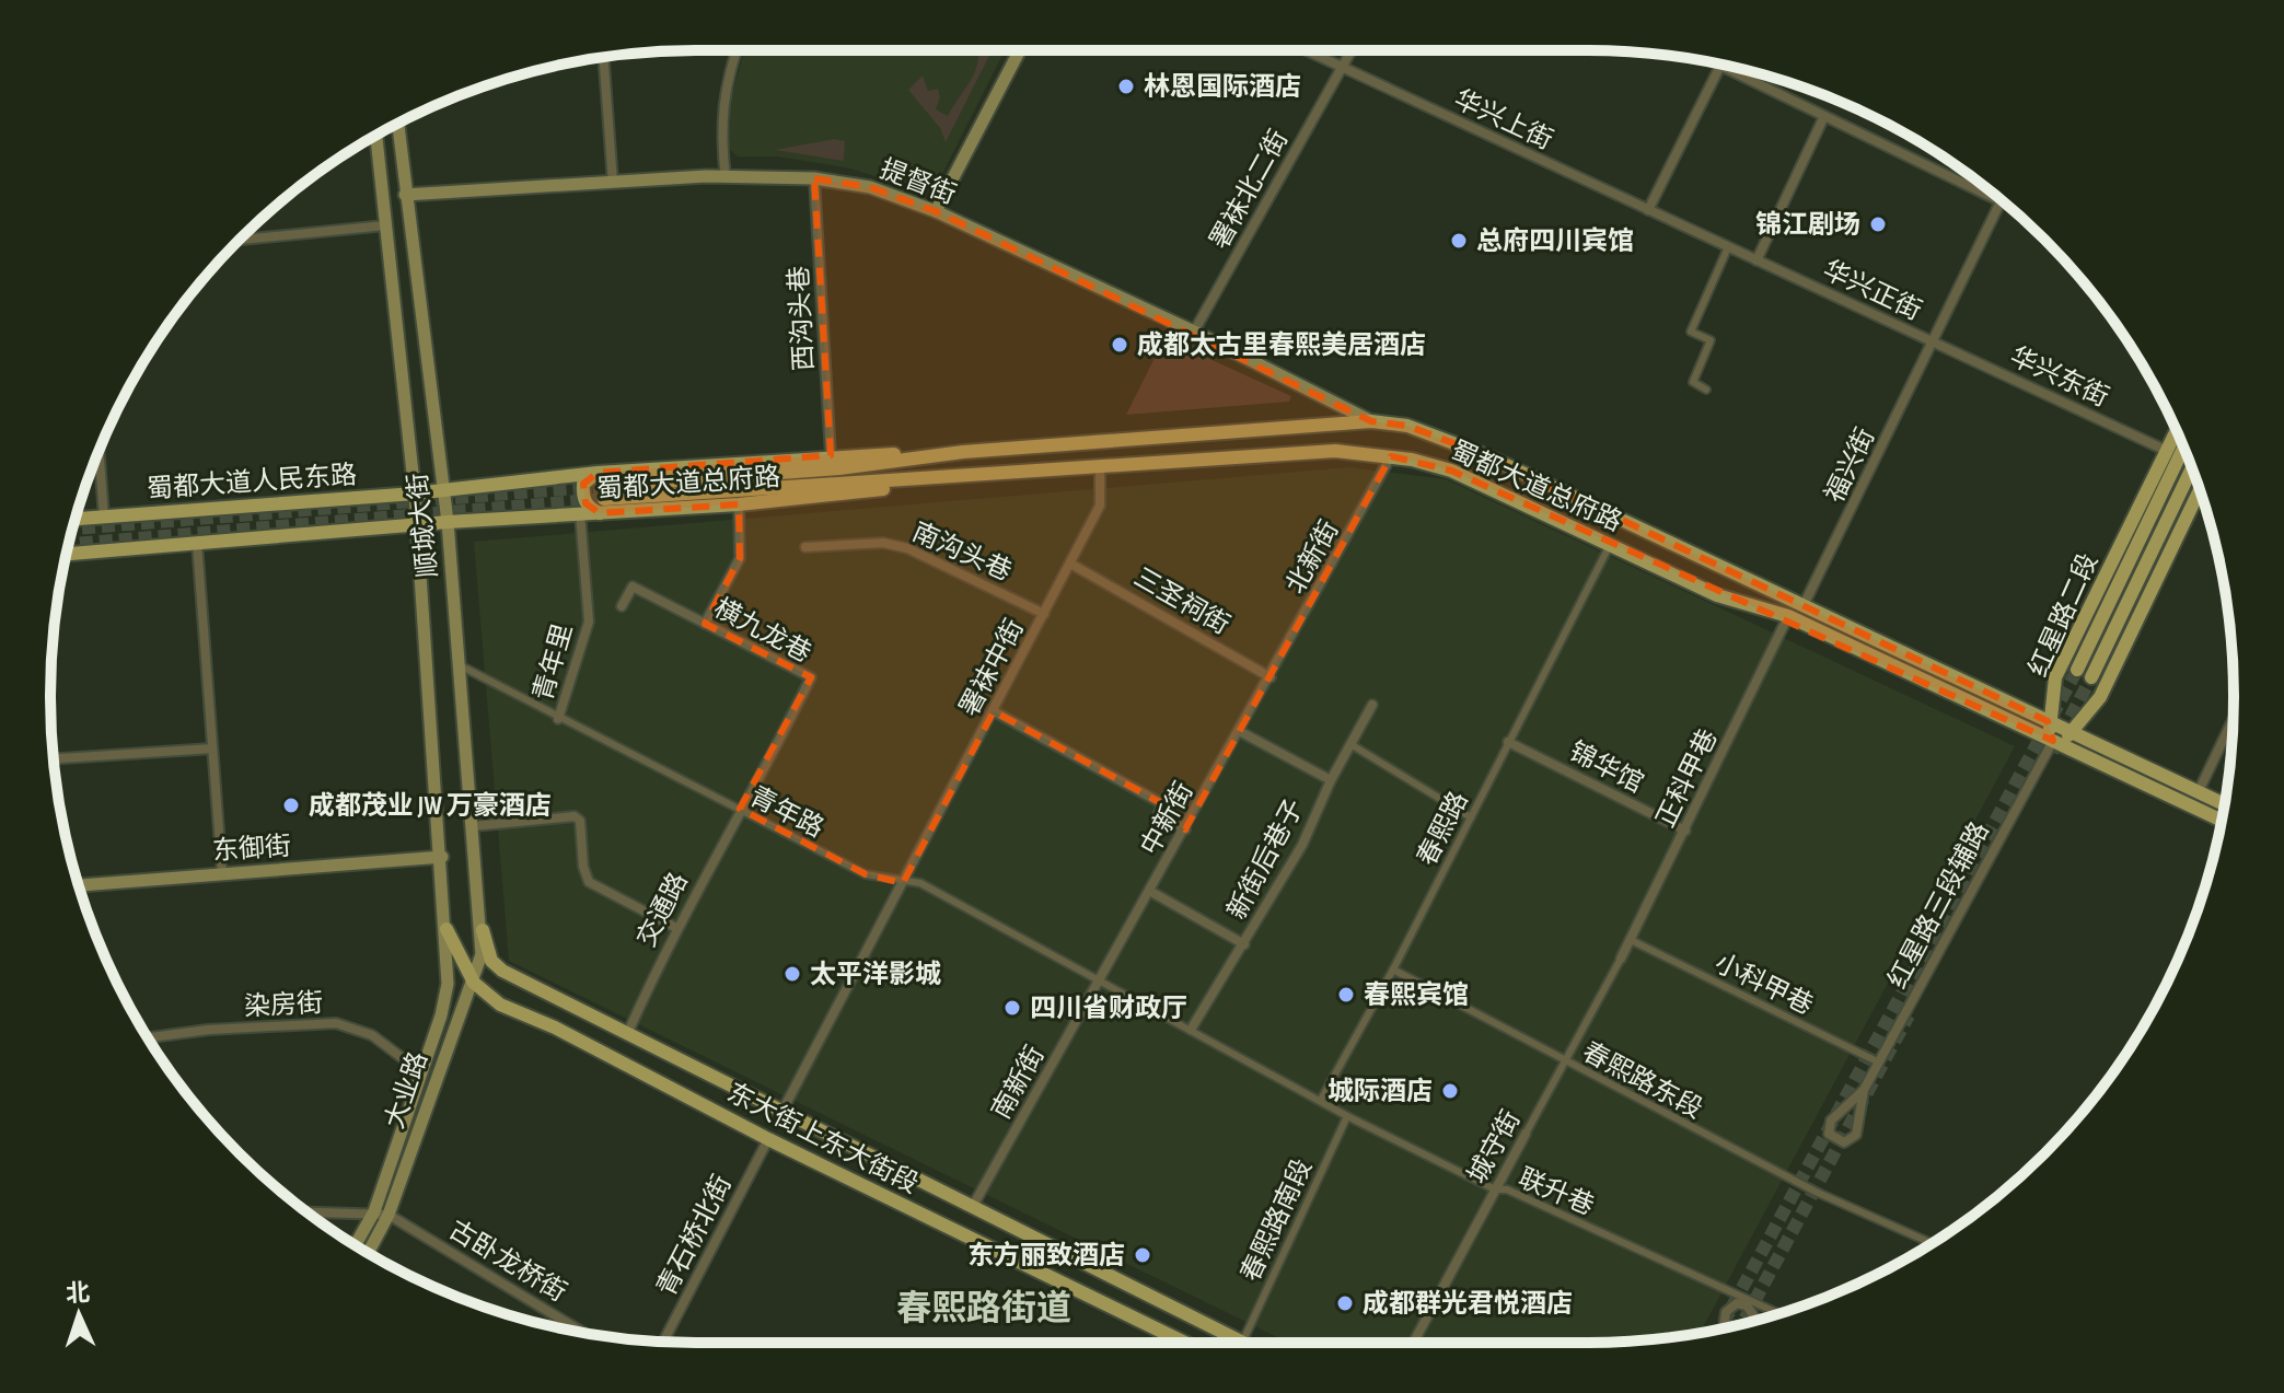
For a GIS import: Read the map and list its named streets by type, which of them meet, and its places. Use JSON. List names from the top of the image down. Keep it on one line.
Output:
{"streets":{"main road":["提督街","蜀都大道人民东路","蜀都大道总府路","顺城大街","红星路二段","东御街","大业路","东大街上东大街段"],"street":["华兴上街","署袜北二街","华兴正街","西沟头巷","华兴东街","福兴街","南沟头巷","北新街","三圣祠街","横九龙巷","青年里","署袜中街","锦华馆","正科甲巷","青年路","中新街","春熙路","新街后巷子","红星路三段辅路","交通路","小科甲巷","染房街","春熙路东段","南新街","城守街","联升巷","春熙路南段","青石桥北街","古卧龙桥街"]},"crossings":[["华兴上街","署袜北二街"],["华兴上街","华兴正街"],["提督街","署袜北二街"],["提督街","西沟头巷"],["提督街","蜀都大道总府路"],["提督街","顺城大街"],["华兴正街","华兴东街"],["华兴正街","福兴街"],["西沟头巷","蜀都大道总府路"],["华兴东街","福兴街"],["华兴东街","红星路二段"],["福兴街","蜀都大道总府路"],["蜀都大道人民东路","蜀都大道总府路"],["蜀都大道人民东路","顺城大街"],["蜀都大道总府路","顺城大街"],["蜀都大道总府路","北新街"],["蜀都大道总府路","红星路二段"],["蜀都大道总府路","青年里"],["蜀都大道总府路","署袜中街"],["蜀都大道总府路","正科甲巷"],["蜀都大道总府路","春熙路"],["蜀都大道总府路","红星路三段辅路"],["顺城大街","青年路"],["顺城大街","东御街"],["顺城大街","大业路"],["顺城大街","东大街上东大街段"],["南沟头巷","署袜中街"],["北新街","三圣祠街"],["北新街","中新街"],["三圣祠街","署袜中街"],["三圣祠街","中新街"],["红星路二段","红星路三段辅路"],["横九龙巷","青年路"],["横九龙巷","交通路"],["青年里","青年路"],["署袜中街","青年路"],["署袜中街","东大街上东大街段"],["锦华馆","正科甲巷"],["锦华馆","春熙路"],["正科甲巷","小科甲巷"],["正科甲巷","城守街"],["青年路","中新街"],["青年路","春熙路"],["青年路","新街后巷子"],["青年路","交通路"],["青年路","南新街"],["中新街","南新街"],["春熙路","春熙路东段"],["红星路三段辅路","小科甲巷"],["交通路","东大街上东大街段"],["染房街","大业路"],["春熙路东段","城守街"],["南新街","东大街上东大街段"],["大业路","东大街上东大街段"],["大业路","古卧龙桥街"],["东大街上东大街段","春熙路南段"],["东大街上东大街段","青石桥北街"],["城守街","联升巷"],["联升巷","春熙路南段"]],"districts":["春熙路街道"],"places":["林恩国际酒店","锦江剧场","总府四川宾馆","成都太古里春熙美居酒店","成都茂业 JW 万豪酒店","太平洋影城","春熙宾馆","四川省财政厅","城际酒店","东方丽致酒店","成都群光君悦酒店"],"north":"top"}
